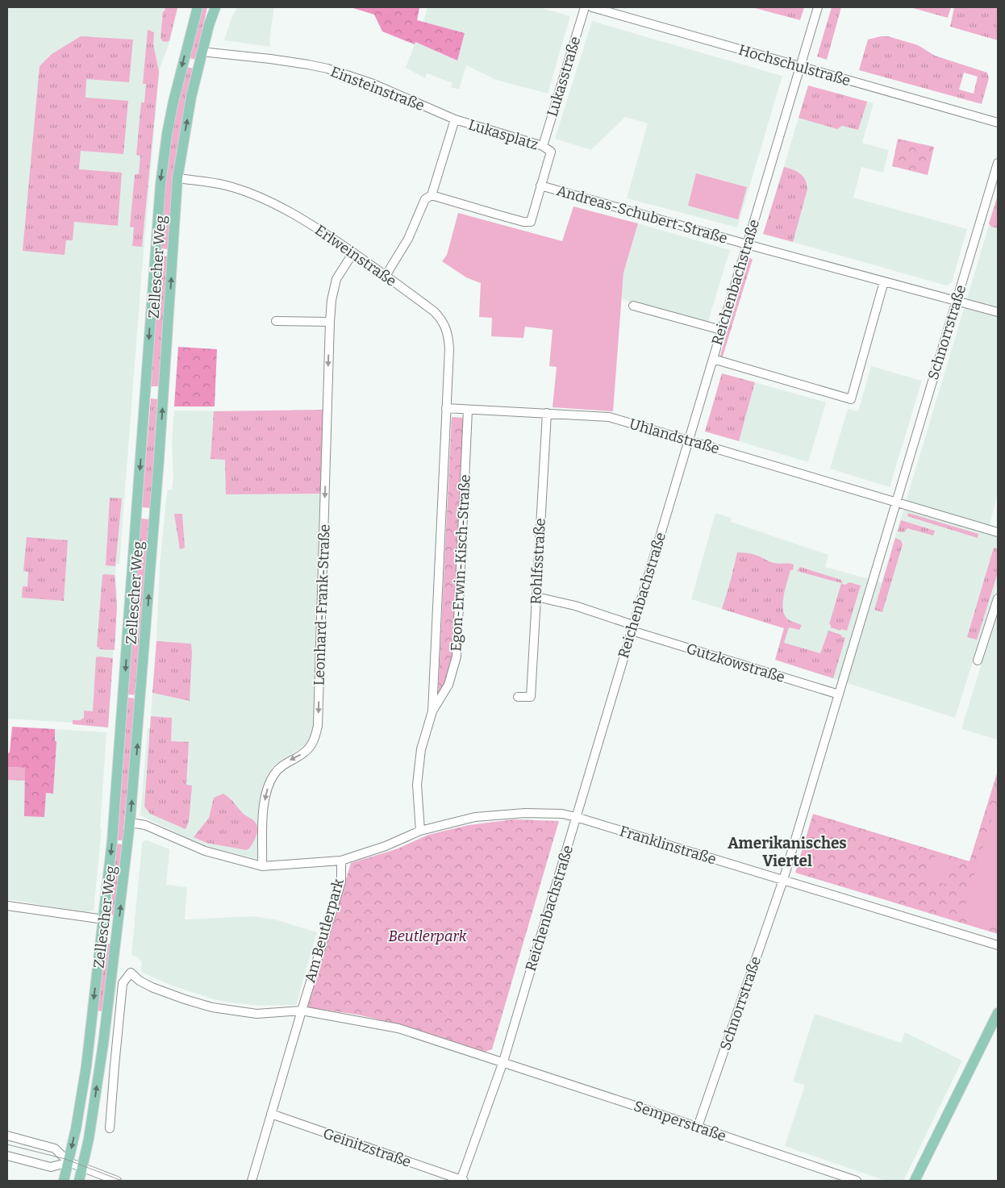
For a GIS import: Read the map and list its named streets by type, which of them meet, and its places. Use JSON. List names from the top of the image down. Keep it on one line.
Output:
{"streets":{"main road":["Zellescher Weg"],"street":["Hochschulstraße","Lukasstraße","Einsteinstraße","Lukasplatz","Andreas-Schubert-Straße","Erlweinstraße","Reichenbachstraße","Schnorrstraße","Uhlandstraße","Rohlfsstraße","Egon-Erwin-Kisch-Straße","Leonhard-Frank-Straße","Gutzkowstraße","Franklinstraße","Am Beutlerpark","Semperstraße","Geinitzstraße"]},"crossings":[["Hochschulstraße","Reichenbachstraße"],["Lukasstraße","Lukasplatz"],["Einsteinstraße","Lukasplatz"],["Einsteinstraße","Zellescher Weg"],["Lukasplatz","Andreas-Schubert-Straße"],["Andreas-Schubert-Straße","Reichenbachstraße"],["Andreas-Schubert-Straße","Schnorrstraße"],["Erlweinstraße","Zellescher Weg"],["Erlweinstraße","Uhlandstraße"],["Erlweinstraße","Egon-Erwin-Kisch-Straße"],["Erlweinstraße","Leonhard-Frank-Straße"],["Zellescher Weg","Am Beutlerpark"],["Reichenbachstraße","Uhlandstraße"],["Reichenbachstraße","Gutzkowstraße"],["Reichenbachstraße","Franklinstraße"],["Reichenbachstraße","Am Beutlerpark"],["Reichenbachstraße","Semperstraße"],["Reichenbachstraße","Geinitzstraße"],["Schnorrstraße","Uhlandstraße"],["Schnorrstraße","Gutzkowstraße"],["Schnorrstraße","Franklinstraße"],["Schnorrstraße","Semperstraße"],["Uhlandstraße","Rohlfsstraße"],["Uhlandstraße","Egon-Erwin-Kisch-Straße"],["Rohlfsstraße","Gutzkowstraße"],["Egon-Erwin-Kisch-Straße","Am Beutlerpark"],["Franklinstraße","Am Beutlerpark"],["Am Beutlerpark","Geinitzstraße"]],"one_way":["Leonhard-Frank-Straße"],"districts":["Amerikanisches Viertel"],"parks":["Beutlerpark"]}
